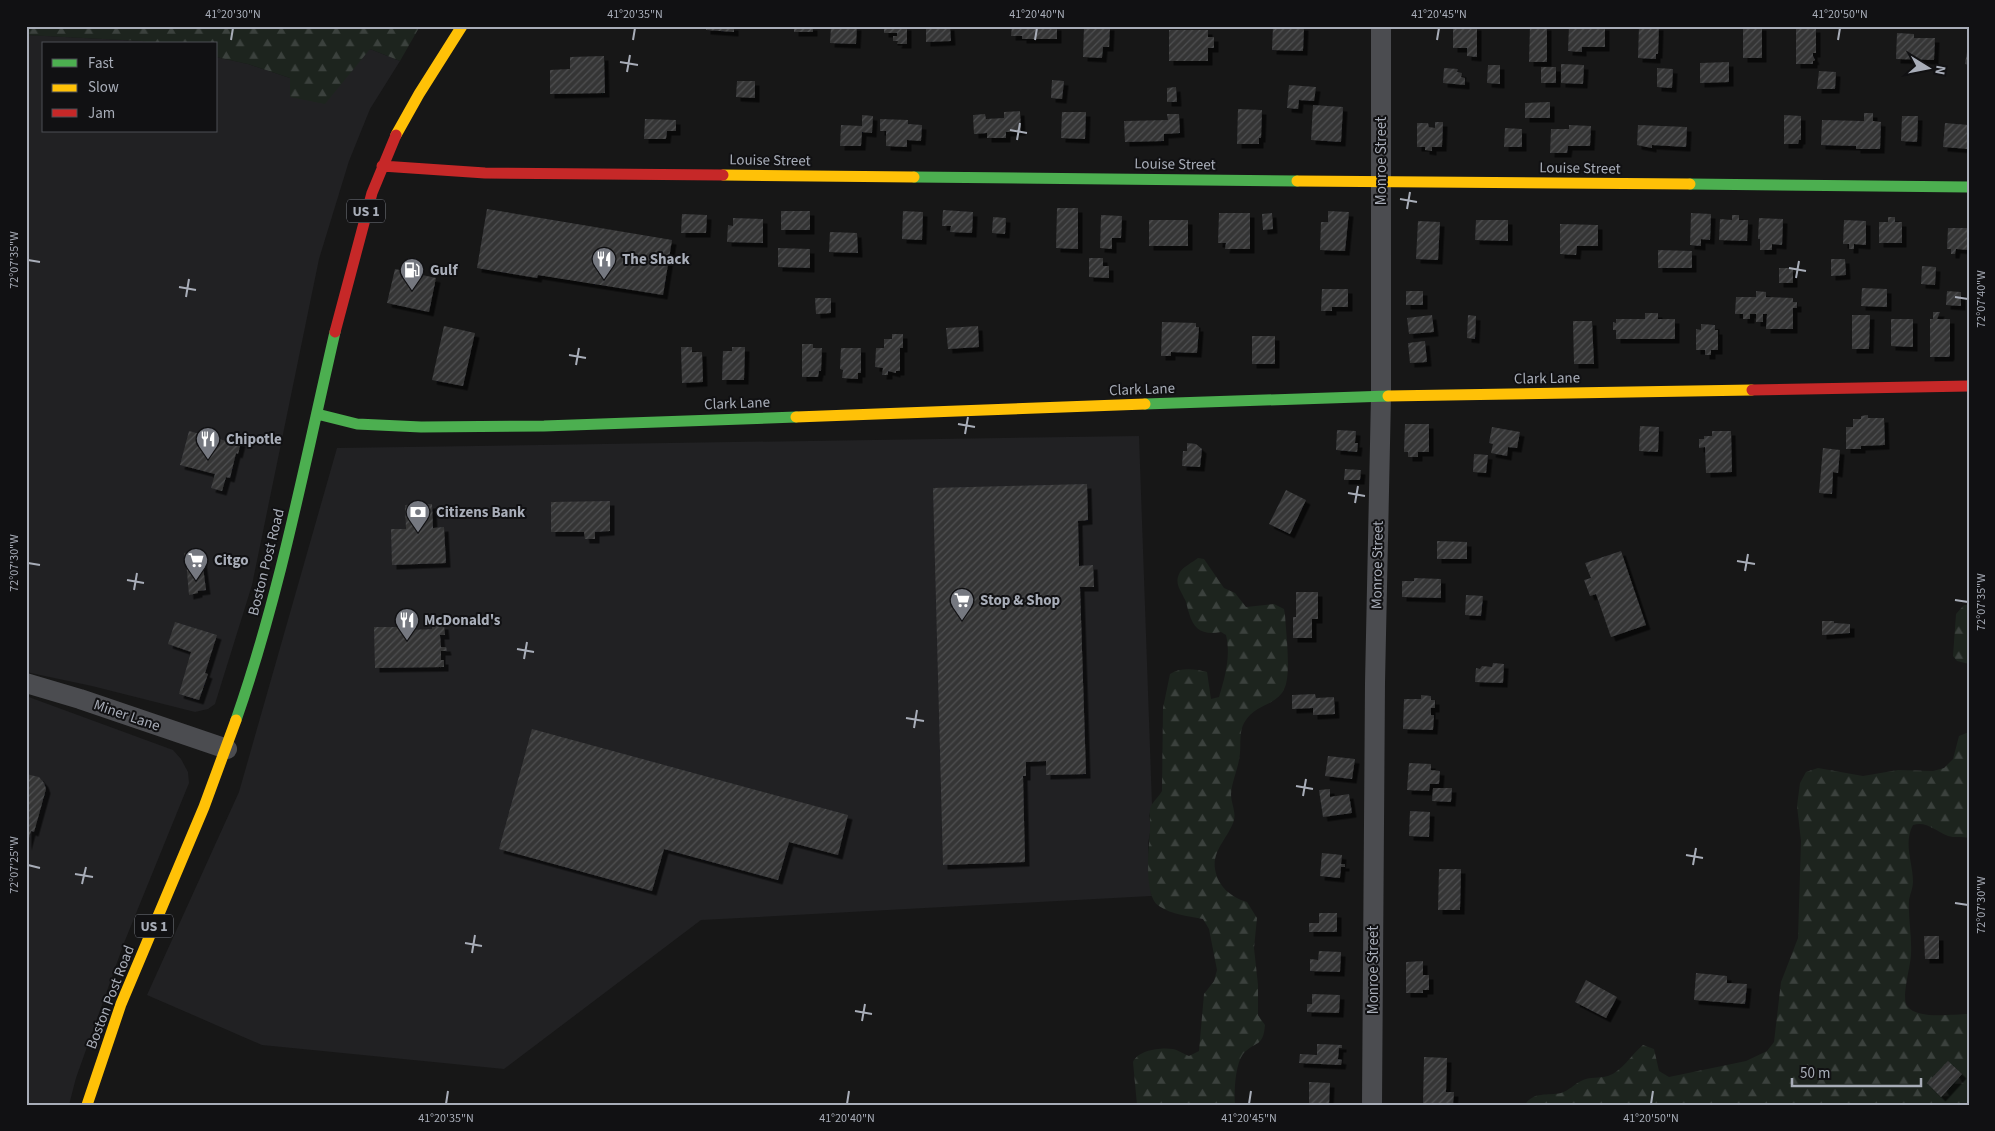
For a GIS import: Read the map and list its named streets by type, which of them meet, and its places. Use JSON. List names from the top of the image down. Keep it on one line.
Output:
{"streets":{"main road":["Louise Street","US 1","Clark Lane","Boston Post Road"],"street":["Monroe Street","Miner Lane"]},"crossings":[["Louise Street","Monroe Street"],["Louise Street","Boston Post Road"],["Monroe Street","Clark Lane"],["Clark Lane","Boston Post Road"],["Boston Post Road","Miner Lane"]],"places":{"restaurant":["The Shack","Chipotle","McDonald's"],"fuel station":["Gulf"],"bank":["Citizens Bank"],"supermarket":["Citgo","Stop & Shop"]},"legend":["Fast","Slow","Jam"],"scale_bar":"50 m","north":"right","coordinates":["41°20'30\"N","41°20'35\"N","41°20'40\"N","41°20'45\"N","41°20'50\"N","72°07'35\"W","72°07'40\"W","72°07'30\"W","72°07'25\"W"]}
